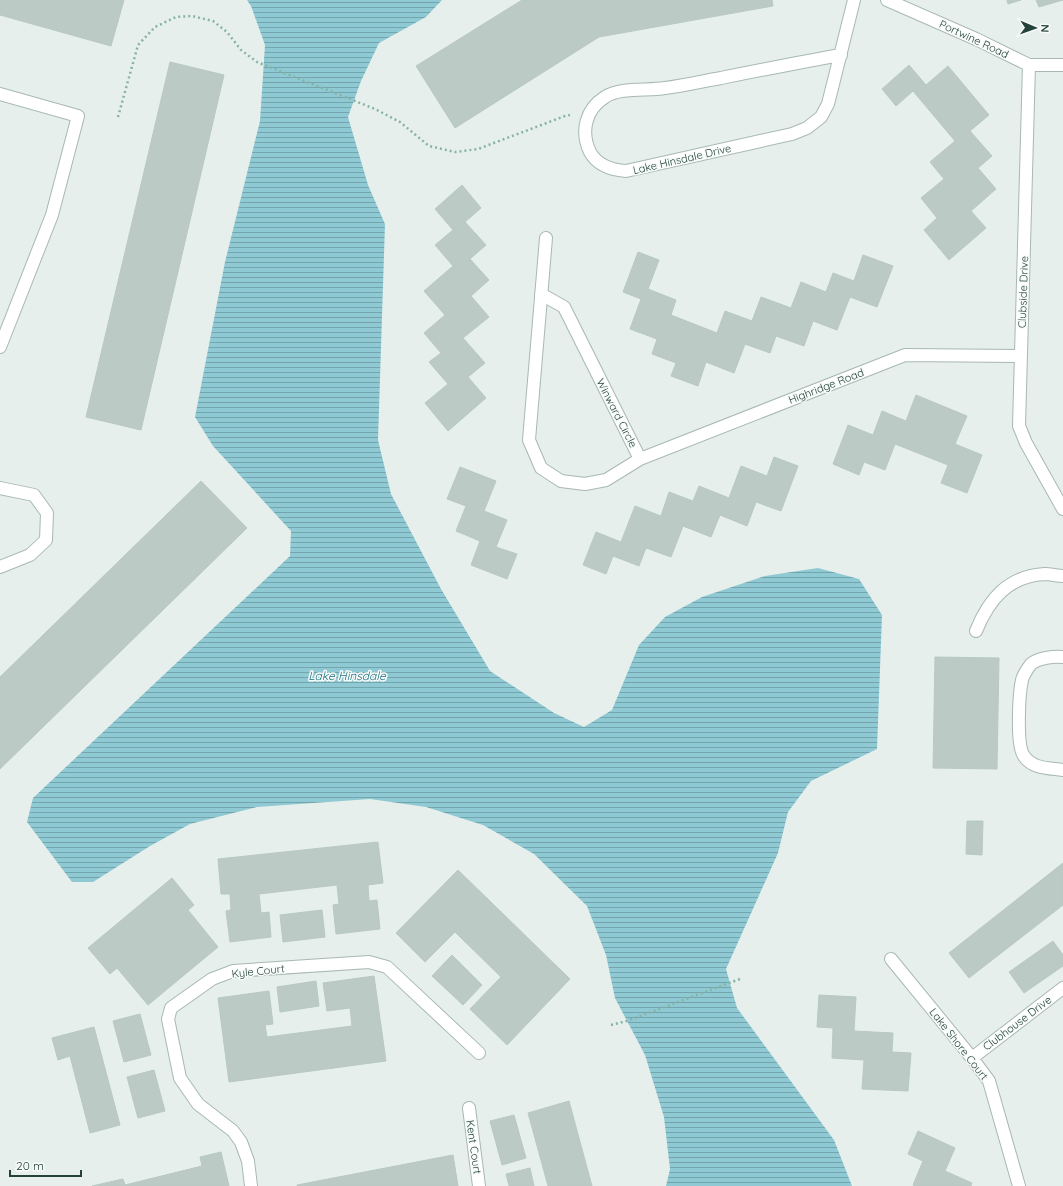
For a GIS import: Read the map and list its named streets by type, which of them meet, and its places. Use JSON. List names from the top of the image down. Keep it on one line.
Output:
{"streets":{"street":["Portwine Road","Lake Hinsdale Drive","Clubside Drive","Highridge Road","Winward Circle","Kyle Court","Clubhouse Drive","Lake Shore Court","Kent Court"]},"crossings":[["Portwine Road","Clubside Drive"],["Clubside Drive","Highridge Road"],["Highridge Road","Winward Circle"],["Clubhouse Drive","Lake Shore Court"]],"water":["Lake Hinsdale"],"scale_bar":"20 m","north":"right"}
